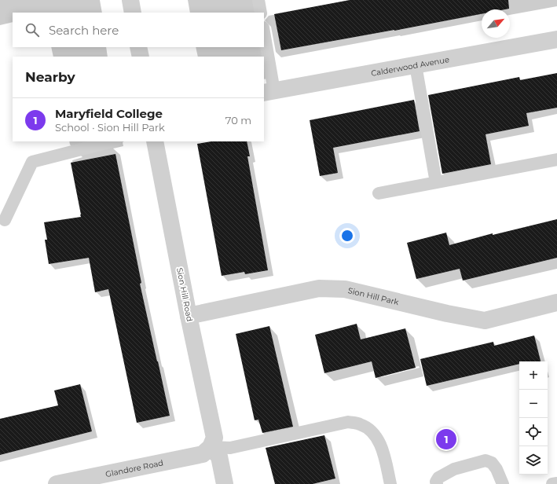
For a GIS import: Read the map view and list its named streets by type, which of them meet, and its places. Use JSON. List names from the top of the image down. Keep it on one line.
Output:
{"streets":{"street":["Calderwood Avenue","Sion Hill Road","Sion Hill Park","Glandore Road"]},"crossings":[["Sion Hill Road","Sion Hill Park"],["Sion Hill Road","Glandore Road"]],"north":"top right","page":{"search":"Search here","heading":"Nearby","list":[{"mark":"1","name":"Maryfield College","note":"School · Sion Hill Park","value":"70 m"}],"map_buttons":["+","−"],"pins":"1"}}
